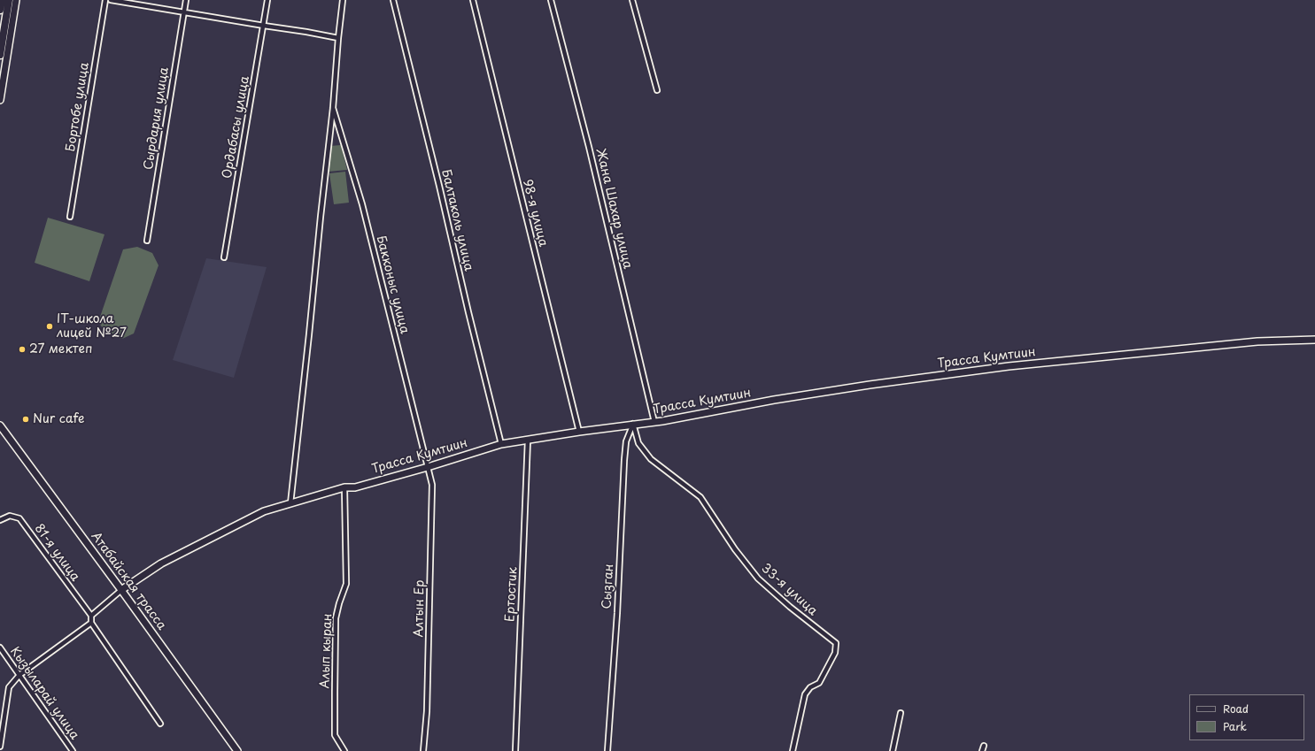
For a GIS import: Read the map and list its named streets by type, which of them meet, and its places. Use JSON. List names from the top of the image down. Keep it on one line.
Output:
{"streets":{"street":["Бортобе улица","Сырдария улица","Ордабасы улица","Жана Шахар улица","98-я улица","Балтаколь улица","Бакконыс улица","Трасса Кумтиин","81-я улица","Атабайская трасса","Сызган","33-я улица","Ертостик","Алтын Ер","Алып кыран","Кызыларай улица"]},"crossings":[["Жана Шахар улица","Трасса Кумтиин"],["98-я улица","Трасса Кумтиин"],["Балтаколь улица","Трасса Кумтиин"],["Бакконыс улица","Трасса Кумтиин"],["Бакконыс улица","Алтын Ер"],["Трасса Кумтиин","Атабайская трасса"],["Трасса Кумтиин","Сызган"],["Трасса Кумтиин","33-я улица"],["Трасса Кумтиин","Ертостик"],["Трасса Кумтиин","Алтын Ер"],["Трасса Кумтиин","Алып кыран"],["Сызган","33-я улица"]],"places":["IT-школа лицей №27","27 мектеп","Nur cafe"],"legend":["Road","Park"]}
